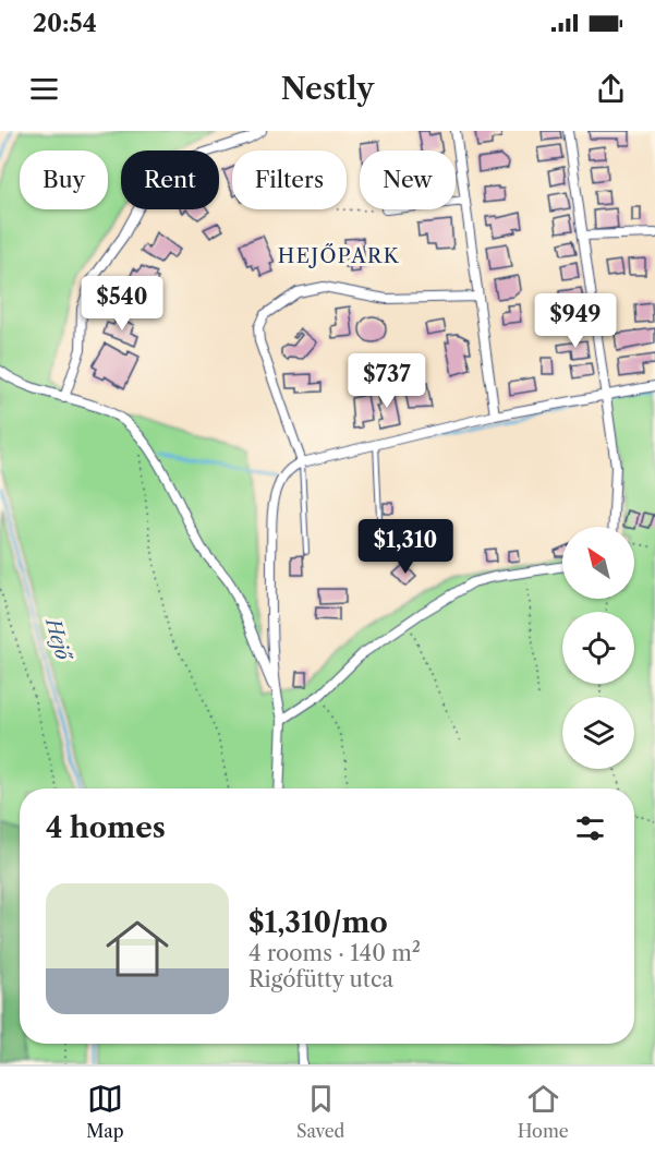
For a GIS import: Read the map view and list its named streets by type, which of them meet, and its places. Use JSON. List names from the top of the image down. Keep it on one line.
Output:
{"districts":["HEJŐPARK"],"water":["Hejő"],"north":"top left","page":{"status":"20:54","header":"Nestly","chip":["Buy","Rent","Filters","New"],"price":["$540","$949","$737","$1,310"],"heading":"4 homes","list":[{"name":"$1,310/mo","note":"4 rooms · 140 m² · Rigófütty utca"}],"tabs":["Map","Saved","Home"]}}
